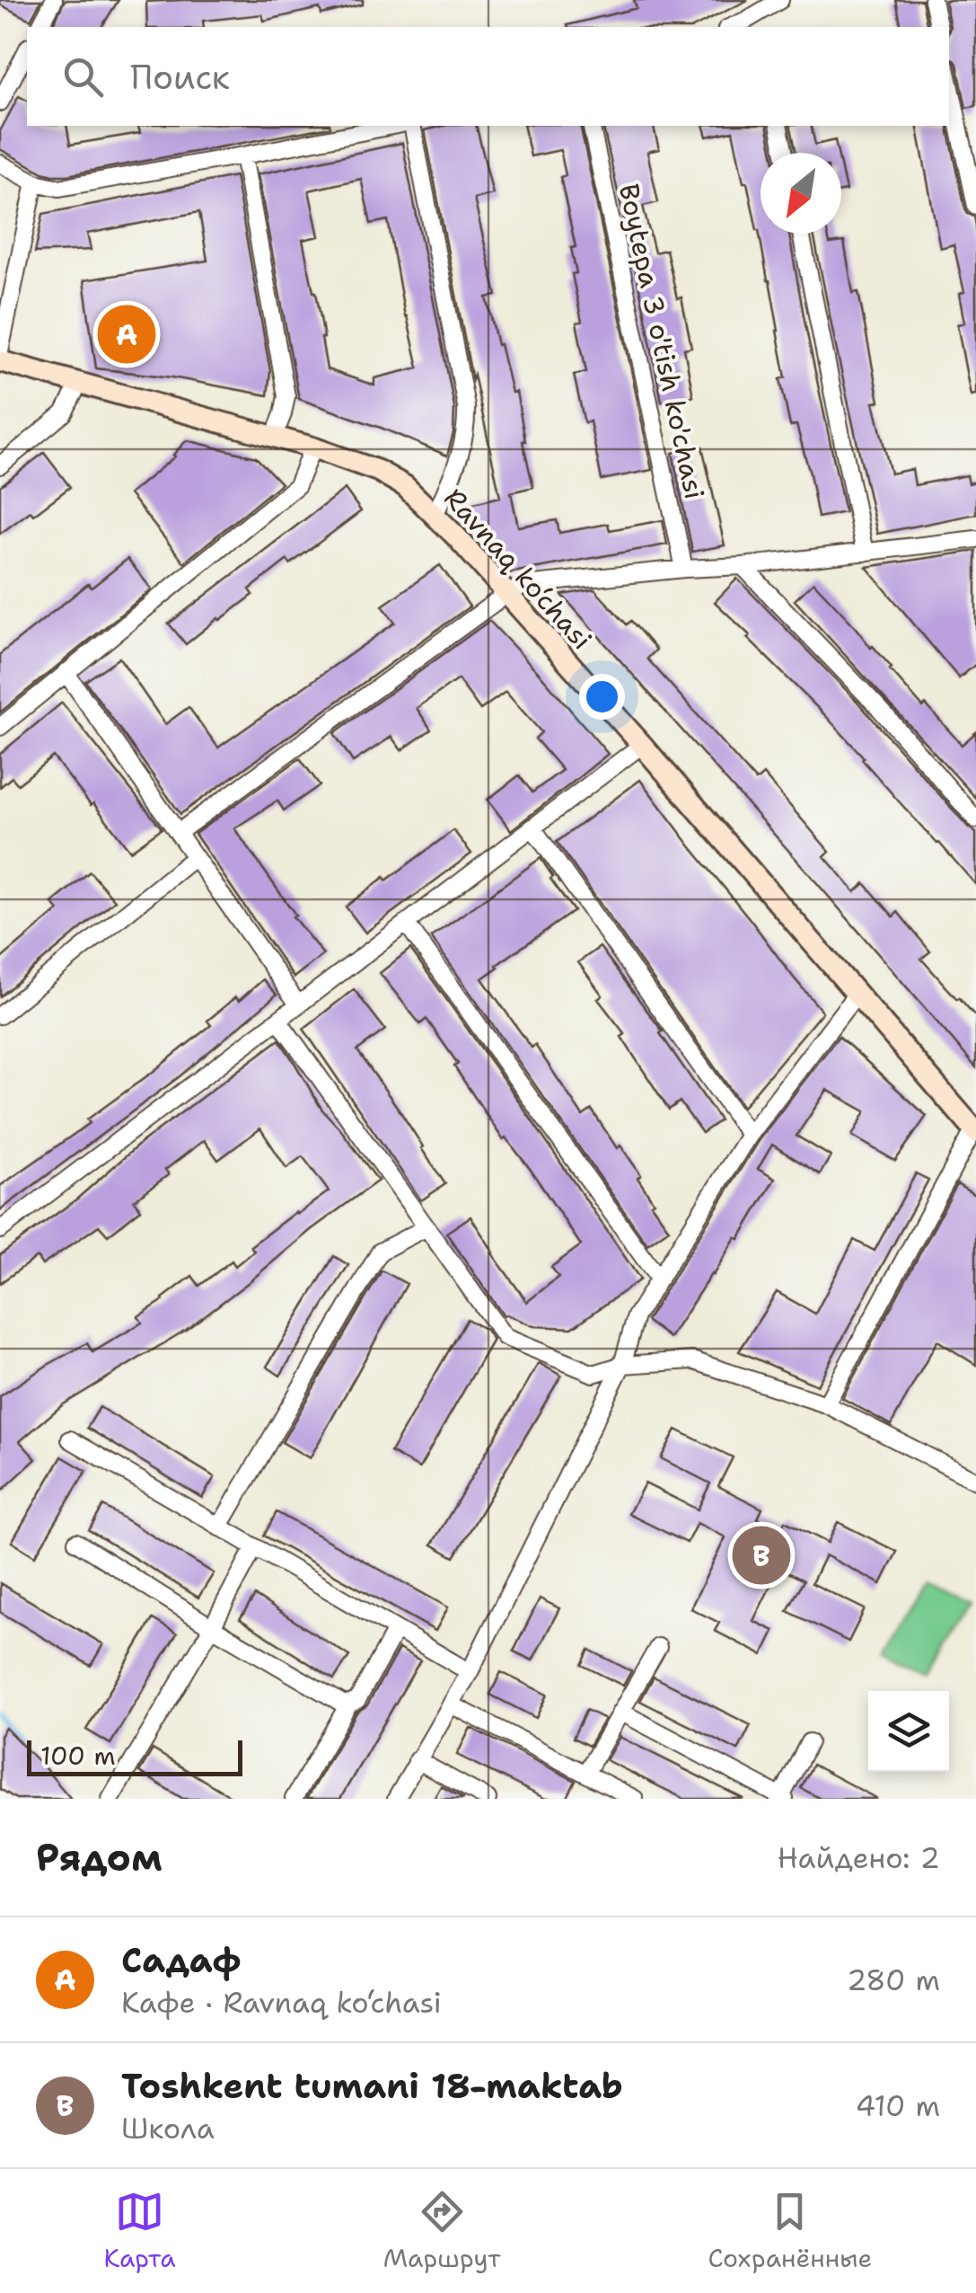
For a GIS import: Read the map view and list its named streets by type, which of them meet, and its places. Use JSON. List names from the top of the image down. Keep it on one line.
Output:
{"streets":{"street":["Boytepa 3 o'tish ko'chasi","Ravnaq ko‘chasi"]},"scale_bar":"100 m","north":"bottom left","page":{"search":"Поиск","pins":["A","B"],"scale":"100 m","heading":["Рядом","Найдено: 2"],"list":[{"mark":"A","name":"Садаф","note":"Кафе · Ravnaq ko‘chasi","value":"280 m"},{"mark":"B","name":"Toshkent tumani 18-maktab","note":"Школа","value":"410 m"}],"nav":["Карта","Маршрут","Сохранённые"]}}
